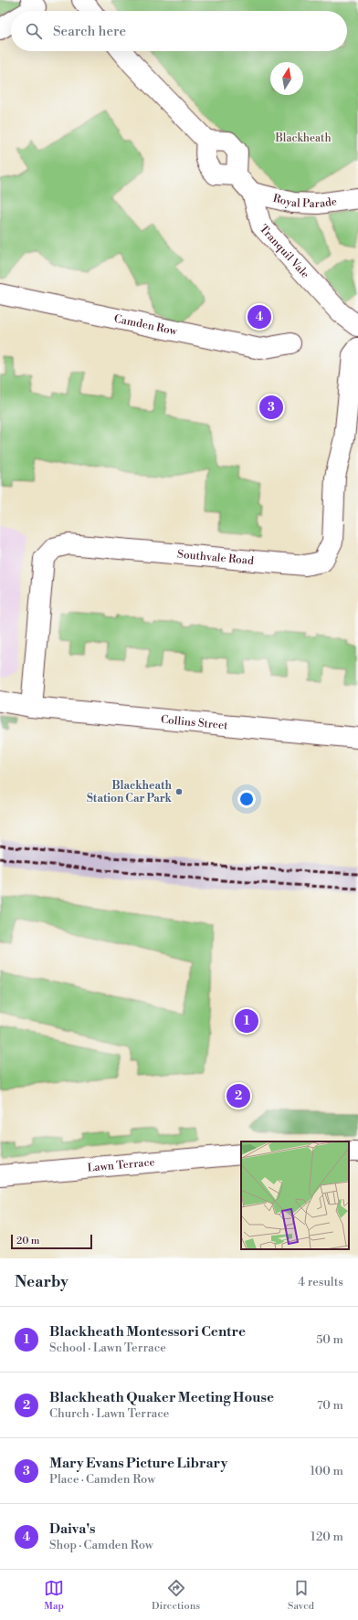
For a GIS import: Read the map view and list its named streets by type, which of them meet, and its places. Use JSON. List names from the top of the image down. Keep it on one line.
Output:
{"streets":{"street":["Royal Parade","Tranquil Vale","Camden Row","Southvale Road","Collins Street","Lawn Terrace"]},"crossings":[["Royal Parade","Tranquil Vale"],["Southvale Road","Collins Street"]],"parks":["Blackheath"],"places":["Blackheath Station Car Park"],"scale_bar":"20 m","north":"top","page":{"search":"Search here","pins":["4","3","1","2"],"scale":"20 m","heading":["Nearby","4 results"],"list":[{"mark":"1","name":"Blackheath Montessori Centre","note":"School · Lawn Terrace","value":"50 m"},{"mark":"2","name":"Blackheath Quaker Meeting House","note":"Church · Lawn Terrace","value":"70 m"},{"mark":"3","name":"Mary Evans Picture Library","note":"Place · Camden Row","value":"100 m"},{"mark":"4","name":"Daiva's","note":"Shop · Camden Row","value":"120 m"}],"nav":["Map","Directions","Saved"]}}
